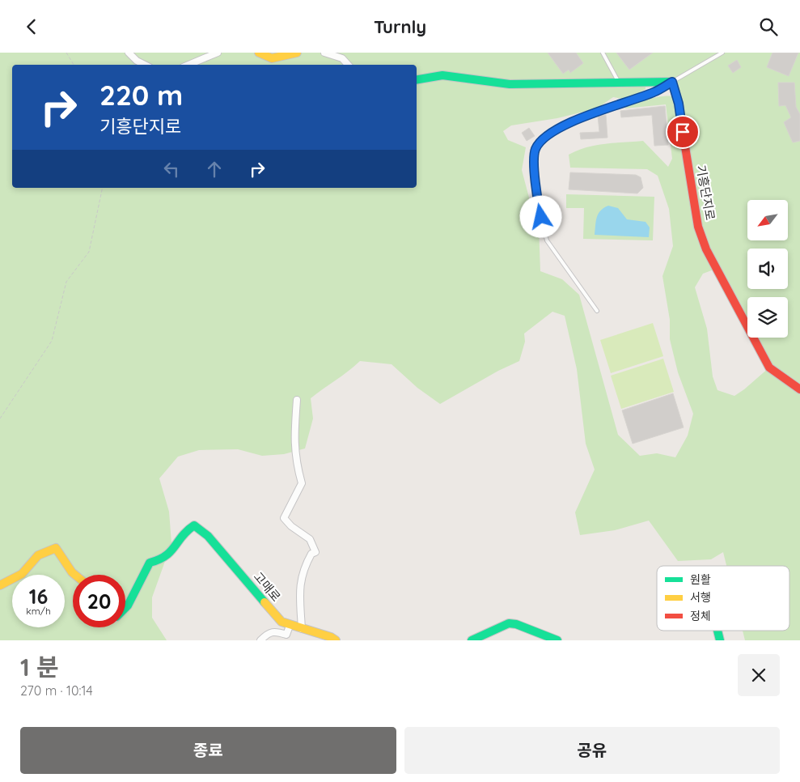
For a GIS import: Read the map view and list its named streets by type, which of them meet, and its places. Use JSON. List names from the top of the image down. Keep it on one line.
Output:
{"streets":{"street":["기흥단지로","고매로"]},"legend":["원활","서행","정체"],"north":"bottom left","page":{"header":"Turnly","turn":["220 m","기흥단지로"],"speed":"16 km/h","limit":"20","heading":["1 분","270 m · 10:14"],"buttons":["종료","공유"]}}
